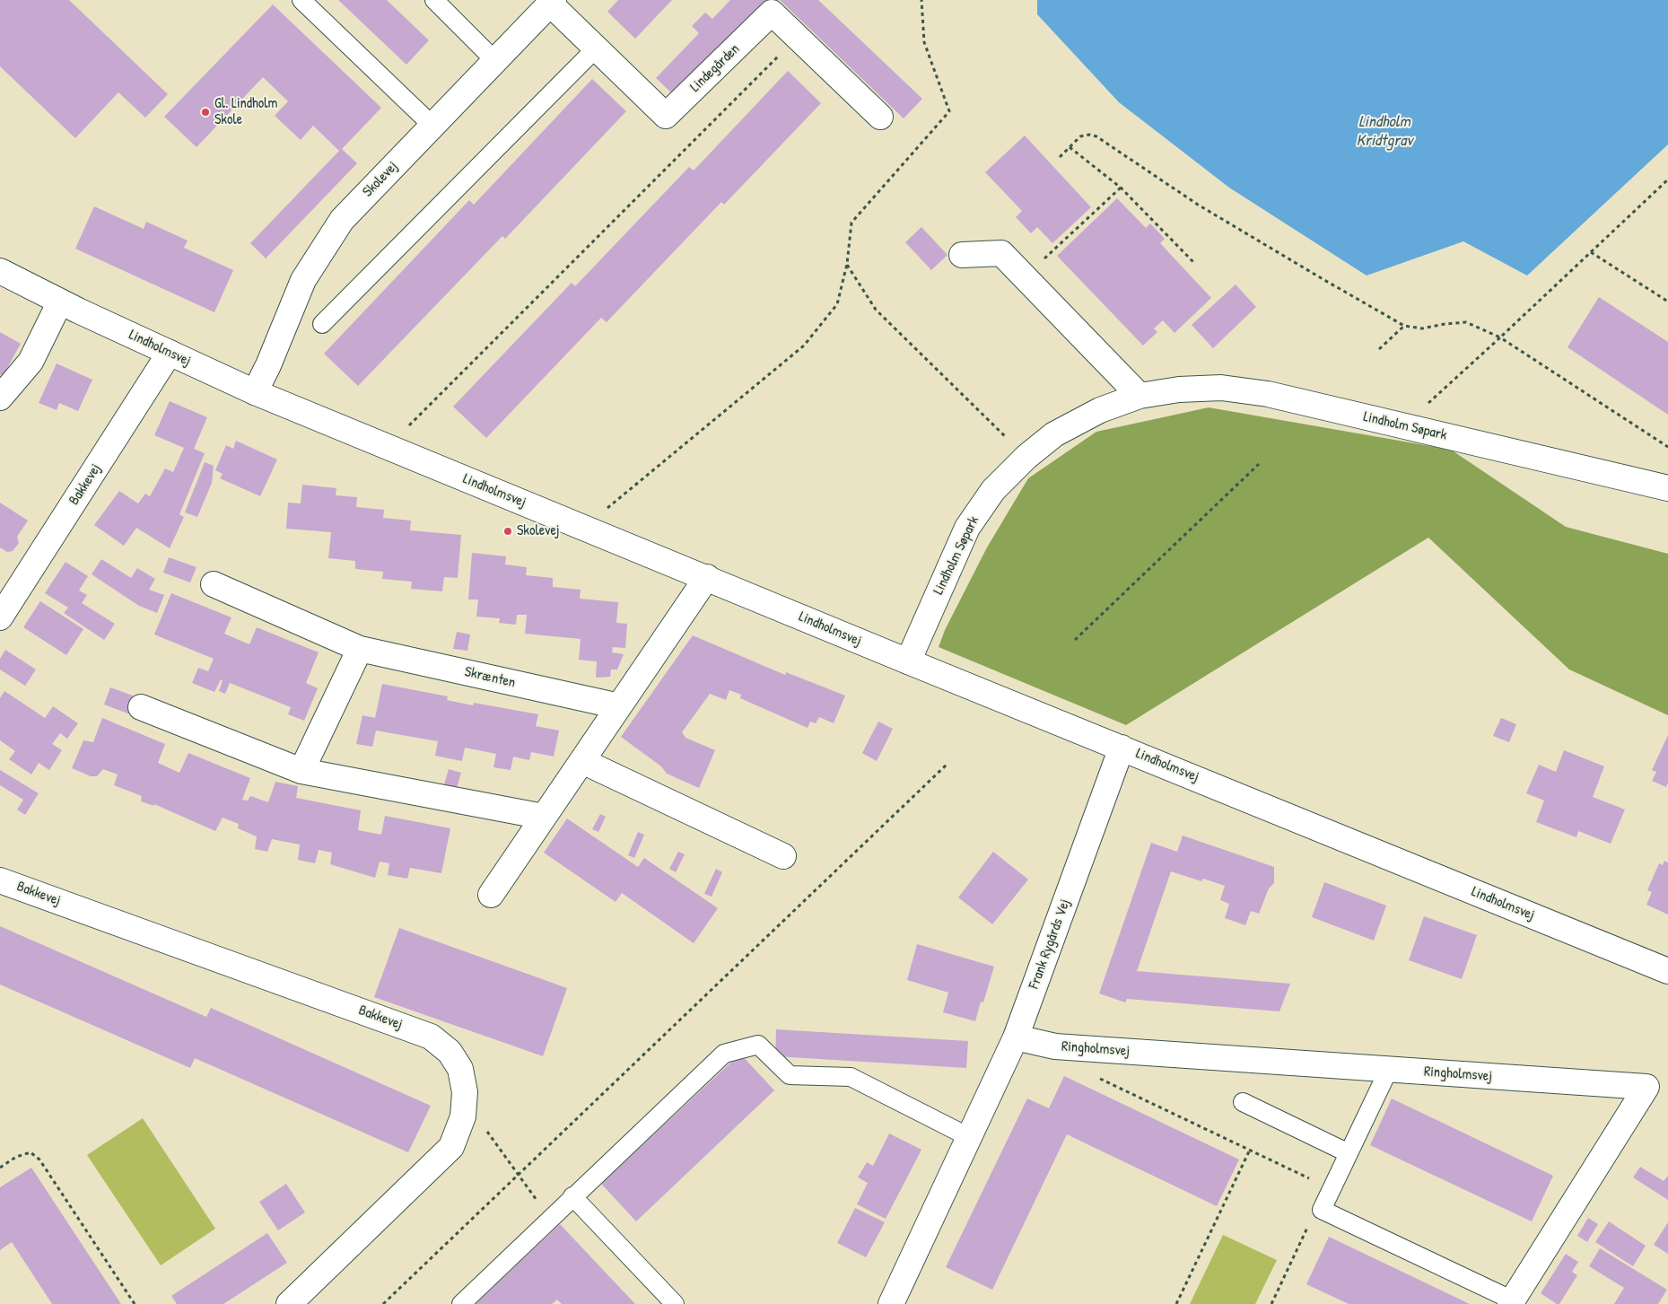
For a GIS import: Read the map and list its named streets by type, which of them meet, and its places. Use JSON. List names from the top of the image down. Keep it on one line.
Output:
{"streets":{"street":["Lindegården","Skolevej","Lindholmsvej","Lindholm Søpark","Bakkevej","Skrænten","Frank Rygårds Vej","Ringholmsvej"]},"crossings":[["Lindegården","Skolevej"],["Skolevej","Lindholmsvej"],["Lindholmsvej","Lindholm Søpark"],["Lindholmsvej","Bakkevej"],["Lindholmsvej","Frank Rygårds Vej"],["Frank Rygårds Vej","Ringholmsvej"]],"water":["Lindholm Kridtgrav"],"places":["Gl. Lindholm Skole","Skolevej"]}
